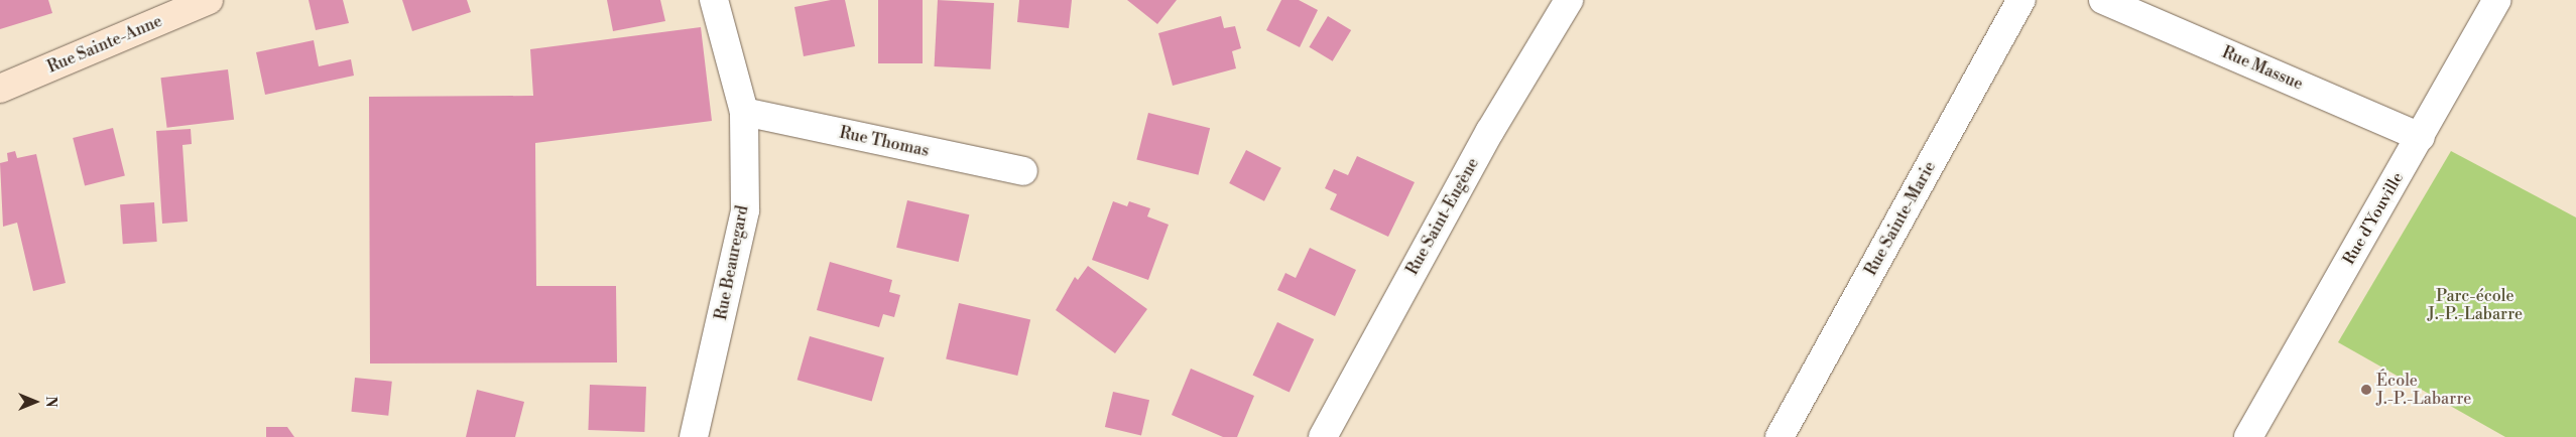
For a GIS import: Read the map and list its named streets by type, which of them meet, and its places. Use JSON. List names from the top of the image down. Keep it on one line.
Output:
{"streets":{"street":["Rue Sainte-Anne","Rue Massue","Rue Thomas","Rue Saint-Eugène","Rue Sainte-Marie","Rue d'Youville","Rue Beauregard"]},"crossings":[["Rue Massue","Rue d'Youville"],["Rue Thomas","Rue Beauregard"]],"parks":["Parc-école J.-P.-Labarre"],"places":["École J.-P.-Labarre"],"north":"right"}
